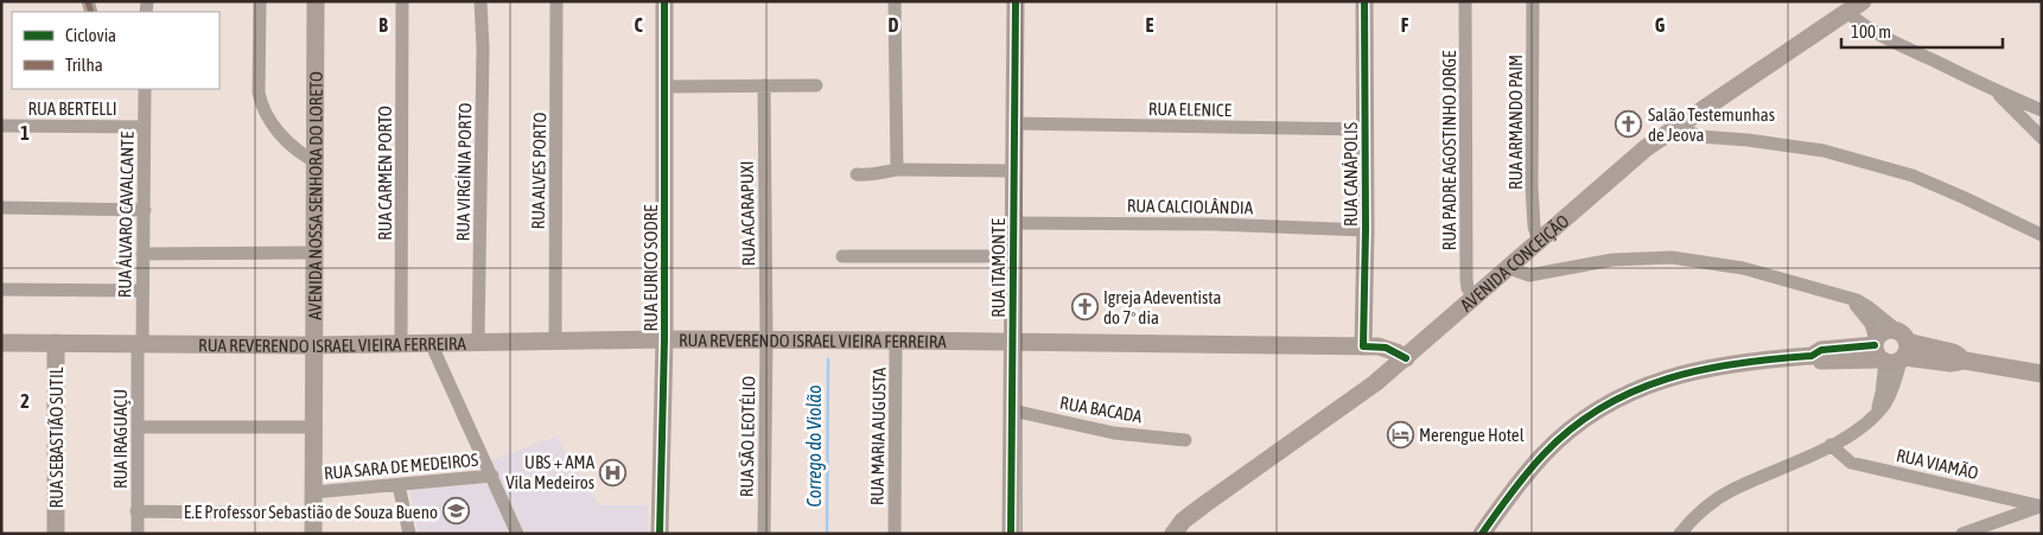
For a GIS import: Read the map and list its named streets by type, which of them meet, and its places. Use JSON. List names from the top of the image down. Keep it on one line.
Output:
{"streets":{"street":["RUA BERTELLI","RUA ELENICE","RUA ARMANDO PAIM","RUA PADRE AGOSTINHO JORGE","RUA ALVES PORTO","RUA VIRGÍNIA PORTO","RUA CARMEN PORTO","RUA CANÁPOLIS","AVENIDA NOSSA SENHORA DO LORETO","RUA CALCIOLÂNDIA","RUA ACARAPUXI","RUA ÁLVARO CAVALCANTE","AVENIDA CONCEIÇÃO","RUA EURICO SODRE","RUA ITAMONTE","RUA REVERENDO ISRAEL VIEIRA FERREIRA","RUA BACADA","RUA SÃO LEOTÉLIO","RUA MARIA AUGUSTA","RUA SEBASTIÃO SUTIL","RUA IRAGUAÇU","RUA VIAMÃO","RUA SARA DE MEDEIROS"]},"crossings":[["RUA BERTELLI","RUA ÁLVARO CAVALCANTE"],["RUA ELENICE","RUA CANÁPOLIS"],["RUA ELENICE","RUA ITAMONTE"],["RUA ARMANDO PAIM","AVENIDA CONCEIÇÃO"],["RUA PADRE AGOSTINHO JORGE","AVENIDA CONCEIÇÃO"],["RUA ALVES PORTO","RUA REVERENDO ISRAEL VIEIRA FERREIRA"],["RUA VIRGÍNIA PORTO","RUA REVERENDO ISRAEL VIEIRA FERREIRA"],["RUA CARMEN PORTO","RUA REVERENDO ISRAEL VIEIRA FERREIRA"],["RUA CANÁPOLIS","RUA CALCIOLÂNDIA"],["RUA CANÁPOLIS","RUA REVERENDO ISRAEL VIEIRA FERREIRA"],["AVENIDA NOSSA SENHORA DO LORETO","RUA REVERENDO ISRAEL VIEIRA FERREIRA"],["AVENIDA NOSSA SENHORA DO LORETO","RUA SARA DE MEDEIROS"],["RUA CALCIOLÂNDIA","RUA ITAMONTE"],["RUA ACARAPUXI","RUA REVERENDO ISRAEL VIEIRA FERREIRA"],["RUA ACARAPUXI","RUA SÃO LEOTÉLIO"],["RUA ÁLVARO CAVALCANTE","RUA REVERENDO ISRAEL VIEIRA FERREIRA"],["RUA ÁLVARO CAVALCANTE","RUA IRAGUAÇU"],["AVENIDA CONCEIÇÃO","RUA REVERENDO ISRAEL VIEIRA FERREIRA"],["RUA EURICO SODRE","RUA REVERENDO ISRAEL VIEIRA FERREIRA"],["RUA ITAMONTE","RUA REVERENDO ISRAEL VIEIRA FERREIRA"],["RUA ITAMONTE","RUA BACADA"],["RUA REVERENDO ISRAEL VIEIRA FERREIRA","RUA SÃO LEOTÉLIO"],["RUA REVERENDO ISRAEL VIEIRA FERREIRA","RUA MARIA AUGUSTA"],["RUA REVERENDO ISRAEL VIEIRA FERREIRA","RUA SEBASTIÃO SUTIL"],["RUA REVERENDO ISRAEL VIEIRA FERREIRA","RUA IRAGUAÇU"]],"water":["Corrego do Violão"],"places":{"church":["Salão Testemunhas de Jeova","Igreja Adeventista do 7º dia"],"hotel":["Merengue Hotel"],"hospital":["UBS + AMA Vila Medeiros"],"school or university":["E.E Professor Sebastião de Souza Bueno"]},"legend":["Ciclovia","Trilha"],"scale_bar":"100 m","grid":{"columns":["B","C","D","E","F","G"],"rows":["1","2"]}}
